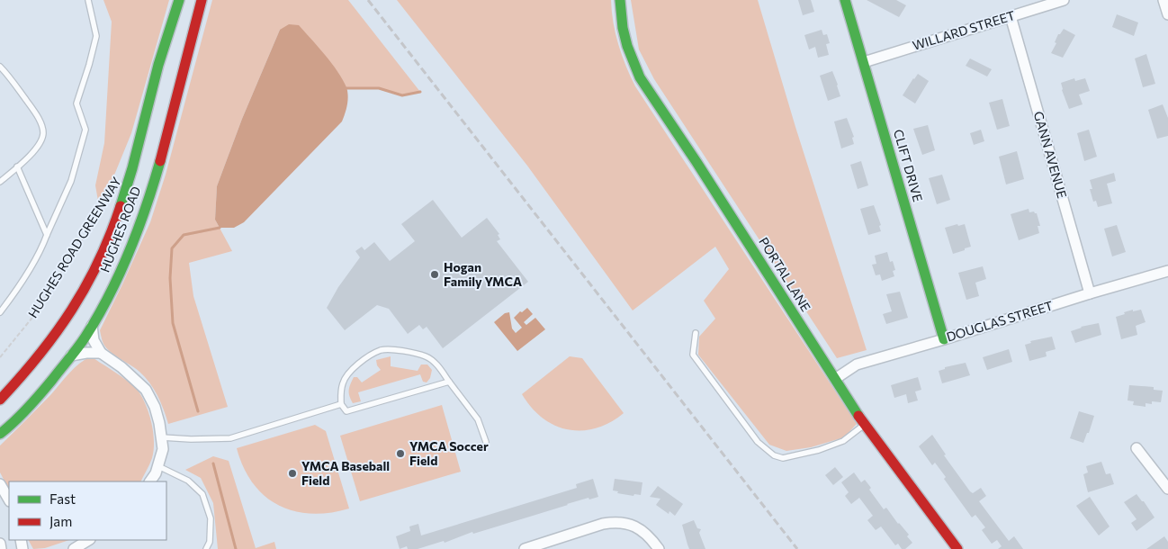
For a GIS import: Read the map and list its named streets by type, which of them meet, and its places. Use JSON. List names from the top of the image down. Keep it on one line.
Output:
{"streets":{"street":["WILLARD STREET","GANN AVENUE","CLIFT DRIVE","HUGHES ROAD","PORTAL LANE","DOUGLAS STREET"],"path":["HUGHES ROAD GREENWAY"]},"crossings":[["WILLARD STREET","GANN AVENUE"],["WILLARD STREET","CLIFT DRIVE"],["GANN AVENUE","DOUGLAS STREET"],["CLIFT DRIVE","DOUGLAS STREET"],["PORTAL LANE","DOUGLAS STREET"]],"places":["Hogan Family YMCA","YMCA Soccer Field","YMCA Baseball Field"],"legend":["Fast","Jam"]}
